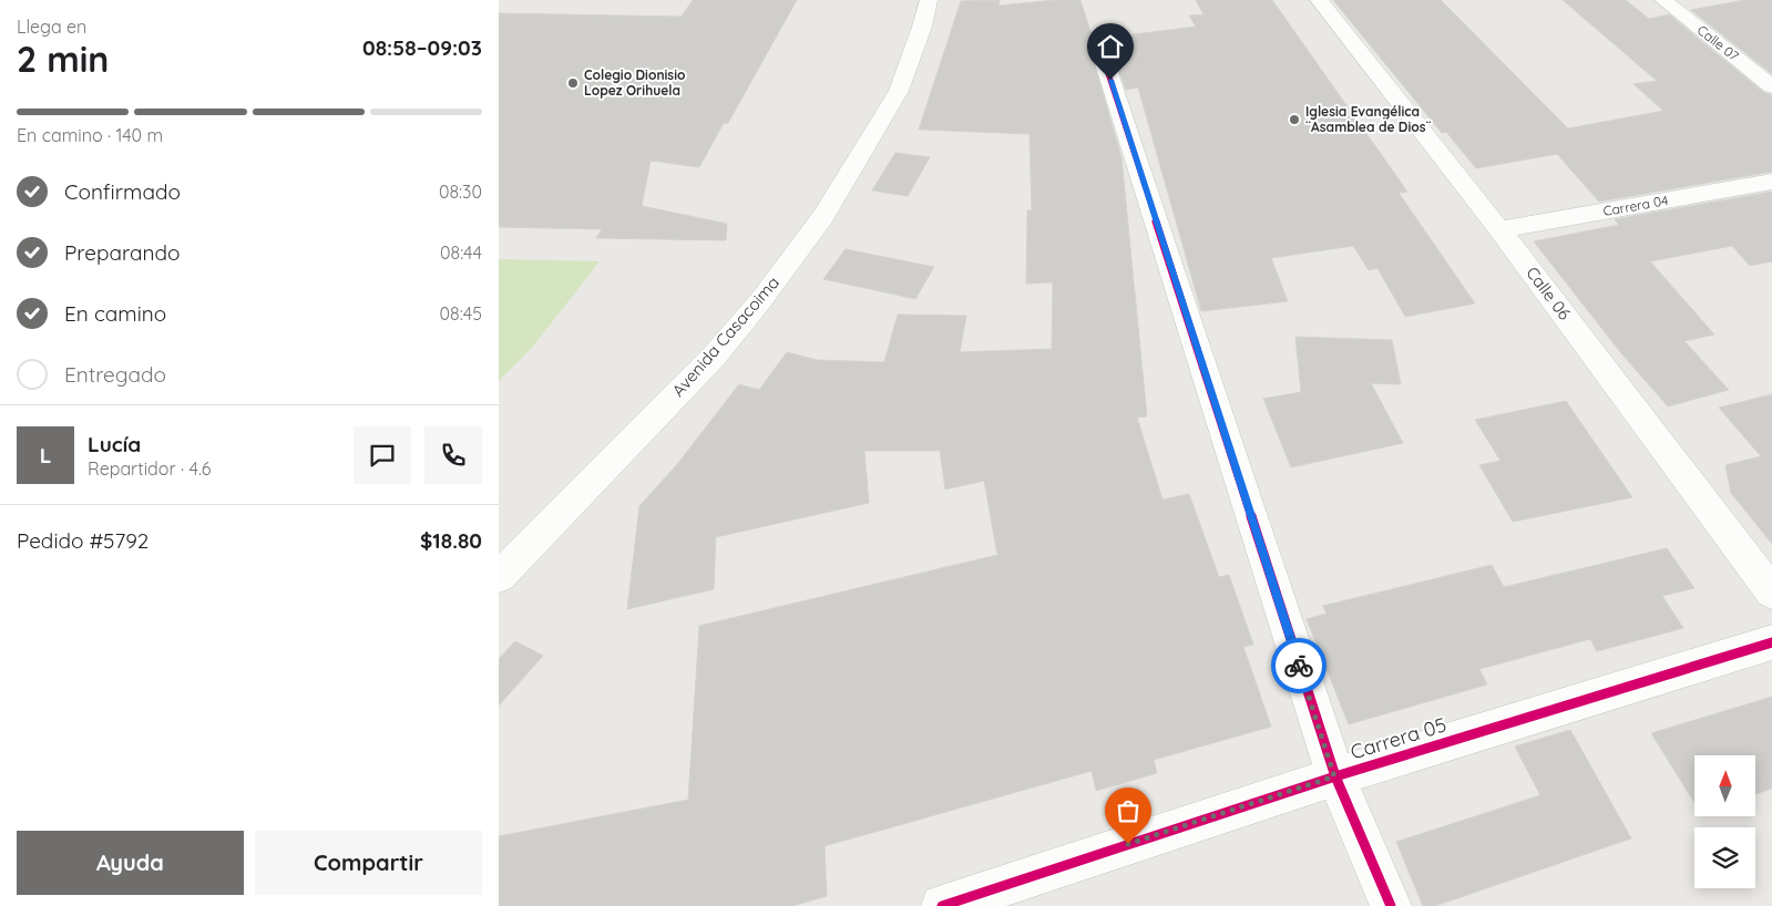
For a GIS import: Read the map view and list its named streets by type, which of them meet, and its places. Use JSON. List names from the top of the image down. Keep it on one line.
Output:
{"streets":{"street":["Calle 07","Carrera 04","Calle 06","Avenida Casacoima","Carrera 05"]},"crossings":[["Carrera 04","Calle 06"]],"places":["Colegio Dionisio Lopez Orihuela","Iglesia Evangélica ¨Asamblea de Dios¨"],"north":"top","page":{"heading":["2 min","Llega en","08:58–09:03"],"panel":["Lucía","Repartidor · 4.6","Pedido #5792","$18.80"],"bar":"En camino · 140 m","list":[["Confirmado","08:30"],["Preparando","08:44"],["En camino","08:45"],"Entregado"],"round":"L","buttons":["Ayuda","Compartir"]}}
